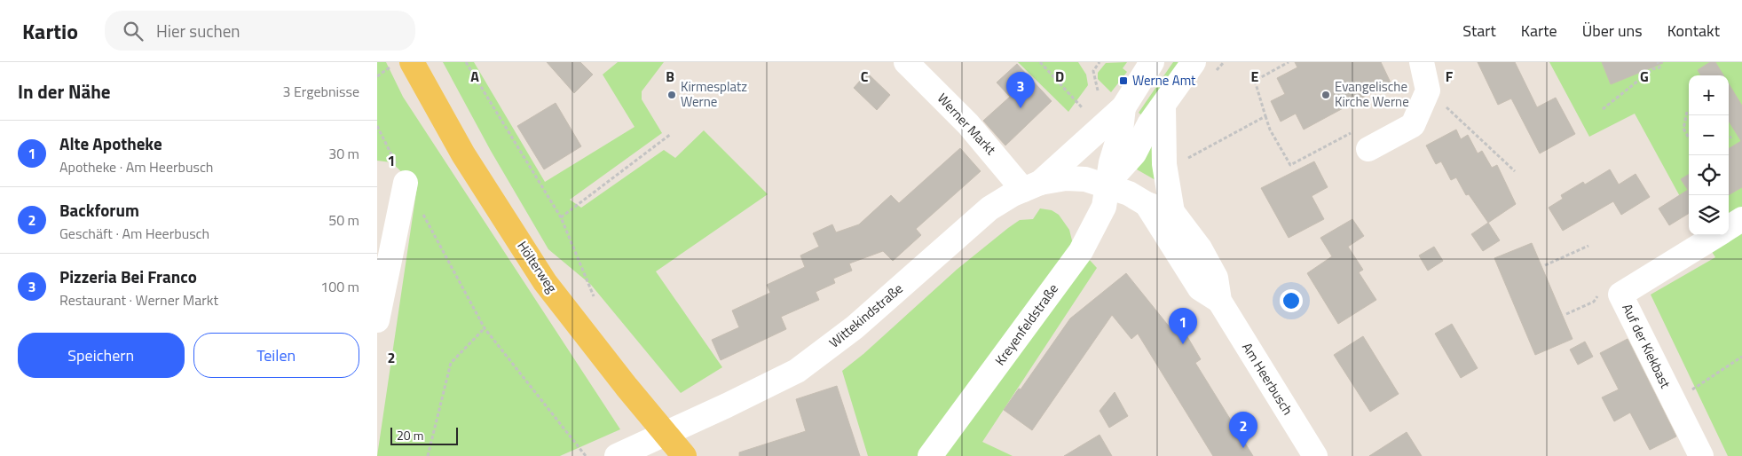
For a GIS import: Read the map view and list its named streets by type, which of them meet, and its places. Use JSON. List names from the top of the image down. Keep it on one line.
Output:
{"streets":{"main road":["Hölterweg"],"street":["Werner Markt","Wittekindstraße","Kreyenfeldstraße","Auf der Kiekbast","Am Heerbusch"]},"crossings":[["Werner Markt","Wittekindstraße"],["Werner Markt","Kreyenfeldstraße"],["Wittekindstraße","Kreyenfeldstraße"],["Wittekindstraße","Am Heerbusch"],["Kreyenfeldstraße","Am Heerbusch"]],"places":{"transit":["Werne Amt"],"other":["Kirmesplatz Werne","Evangelische Kirche Werne"]},"scale_bar":"20 m","page":{"header":"Kartio","search":"Hier suchen","nav":["Start","Karte","Über uns","Kontakt"],"heading":["In der Nähe","3 Ergebnisse"],"pins":["3","1","2"],"map_buttons":["+","−"],"list":[{"mark":"1","name":"Alte Apotheke","note":"Apotheke · Am Heerbusch","value":"30 m"},{"mark":"2","name":"Backforum","note":"Geschäft · Am Heerbusch","value":"50 m"},{"mark":"3","name":"Pizzeria Bei Franco","note":"Restaurant · Werner Markt","value":"100 m"}],"buttons":["Speichern","Teilen"],"scale":"20 m"},"grid":{"columns":["A","B","C","D","E","F","G"],"rows":["1","2"]}}
